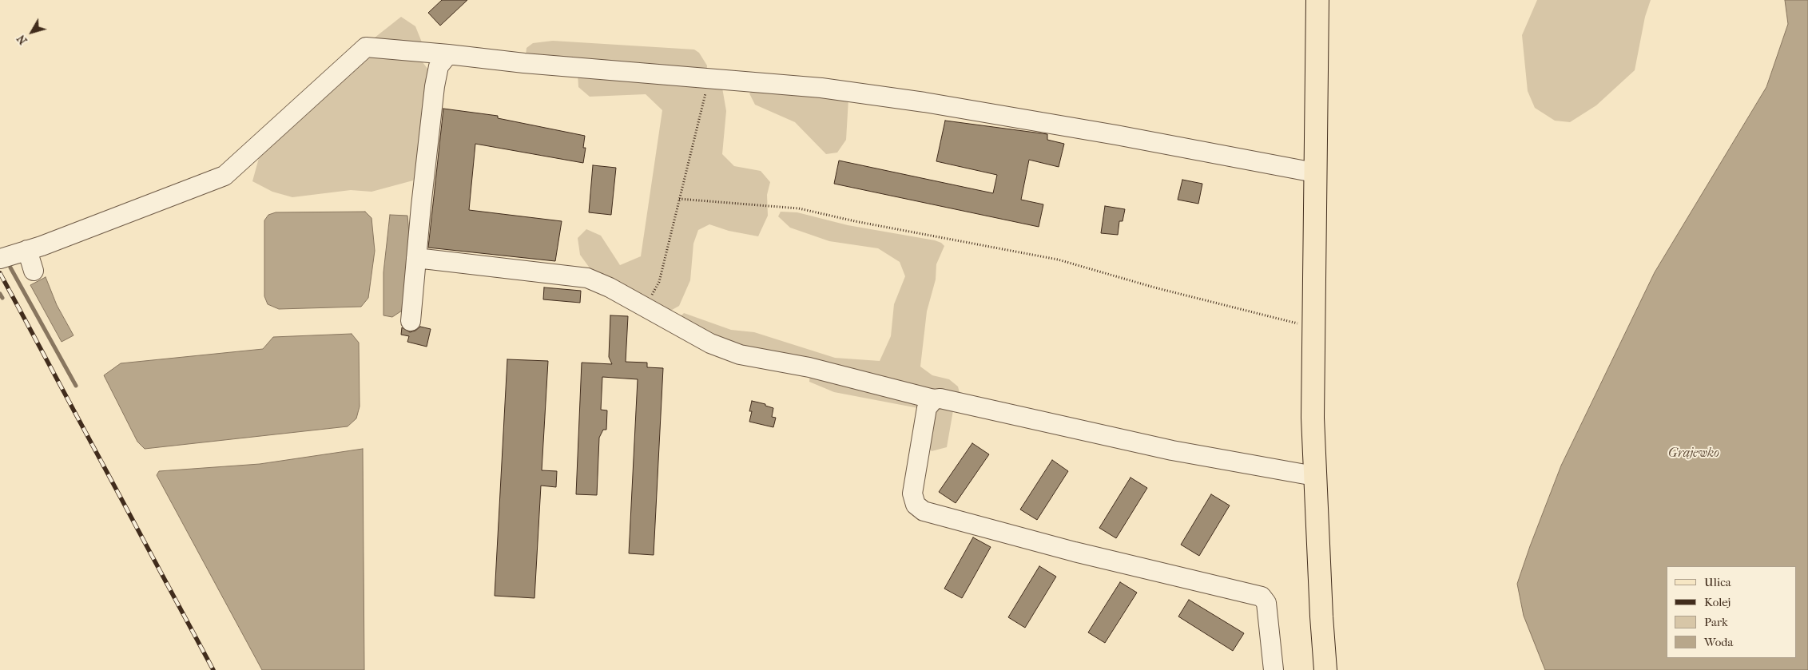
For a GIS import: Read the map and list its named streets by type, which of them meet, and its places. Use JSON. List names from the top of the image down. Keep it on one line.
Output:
{"water":["Grajewko"],"legend":["Ulica","Kolej","Park","Woda"],"north":"bottom left"}
